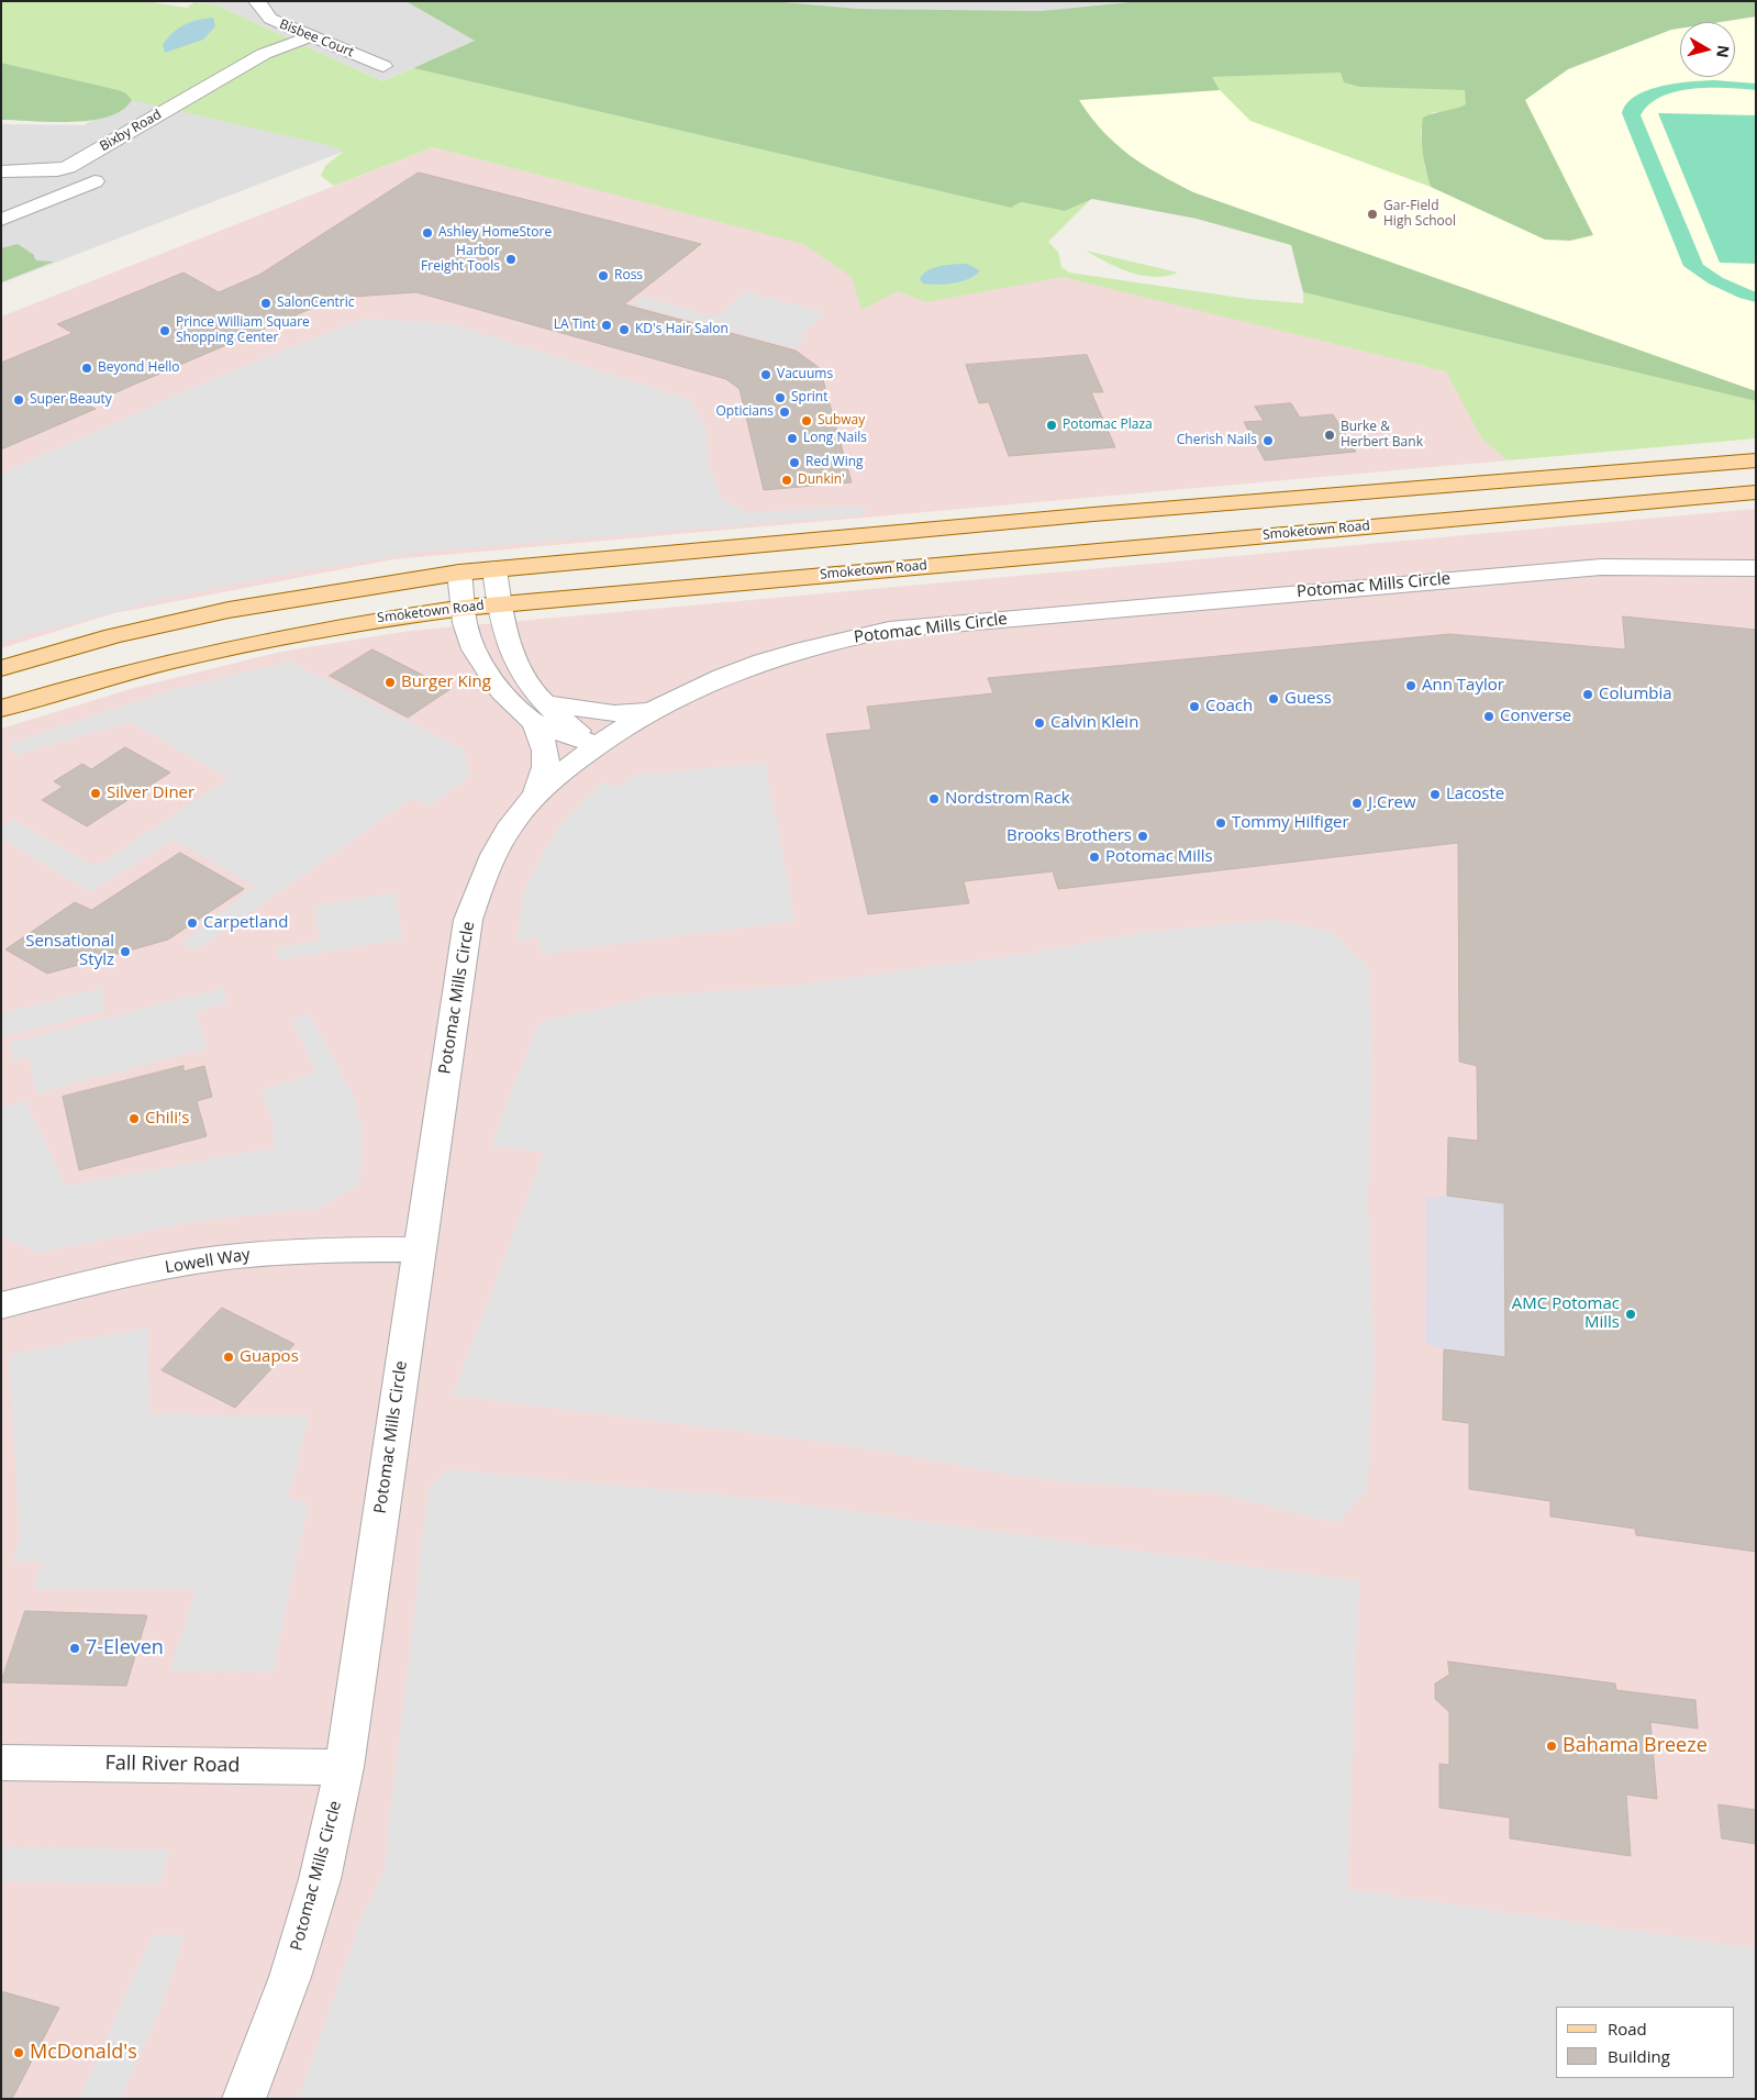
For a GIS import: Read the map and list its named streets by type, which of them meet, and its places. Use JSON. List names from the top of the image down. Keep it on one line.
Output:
{"streets":{"main road":["Smoketown Road"],"street":["Bisbee Court","Bixby Road","Potomac Mills Circle","Lowell Way","Fall River Road"]},"crossings":[["Bisbee Court","Bixby Road"],["Potomac Mills Circle","Lowell Way"],["Potomac Mills Circle","Fall River Road"]],"places":["Gar-Field High School","Ashley HomeStore","Harbor Freight Tools","Ross","SalonCentric","LA Tint","KD's Hair Salon","Prince William Square Shopping Center","Beyond Hello","Vacuums","Sprint","Super Beauty","Opticians","Subway","Potomac Plaza","Burke & Herbert Bank","Long Nails","Cherish Nails","Red Wing","Dunkin'","Burger King","Ann Taylor","Columbia","Guess","Coach","Converse","Calvin Klein","Silver Diner","Lacoste","Nordstrom Rack","J.Crew","Tommy Hilfiger","Brooks Brothers","Potomac Mills","Carpetland","Sensational Stylz","Chili's","AMC Potomac Mills","Guapos","7-Eleven","Bahama Breeze","McDonald's"],"legend":["Road","Building"],"north":"right"}
